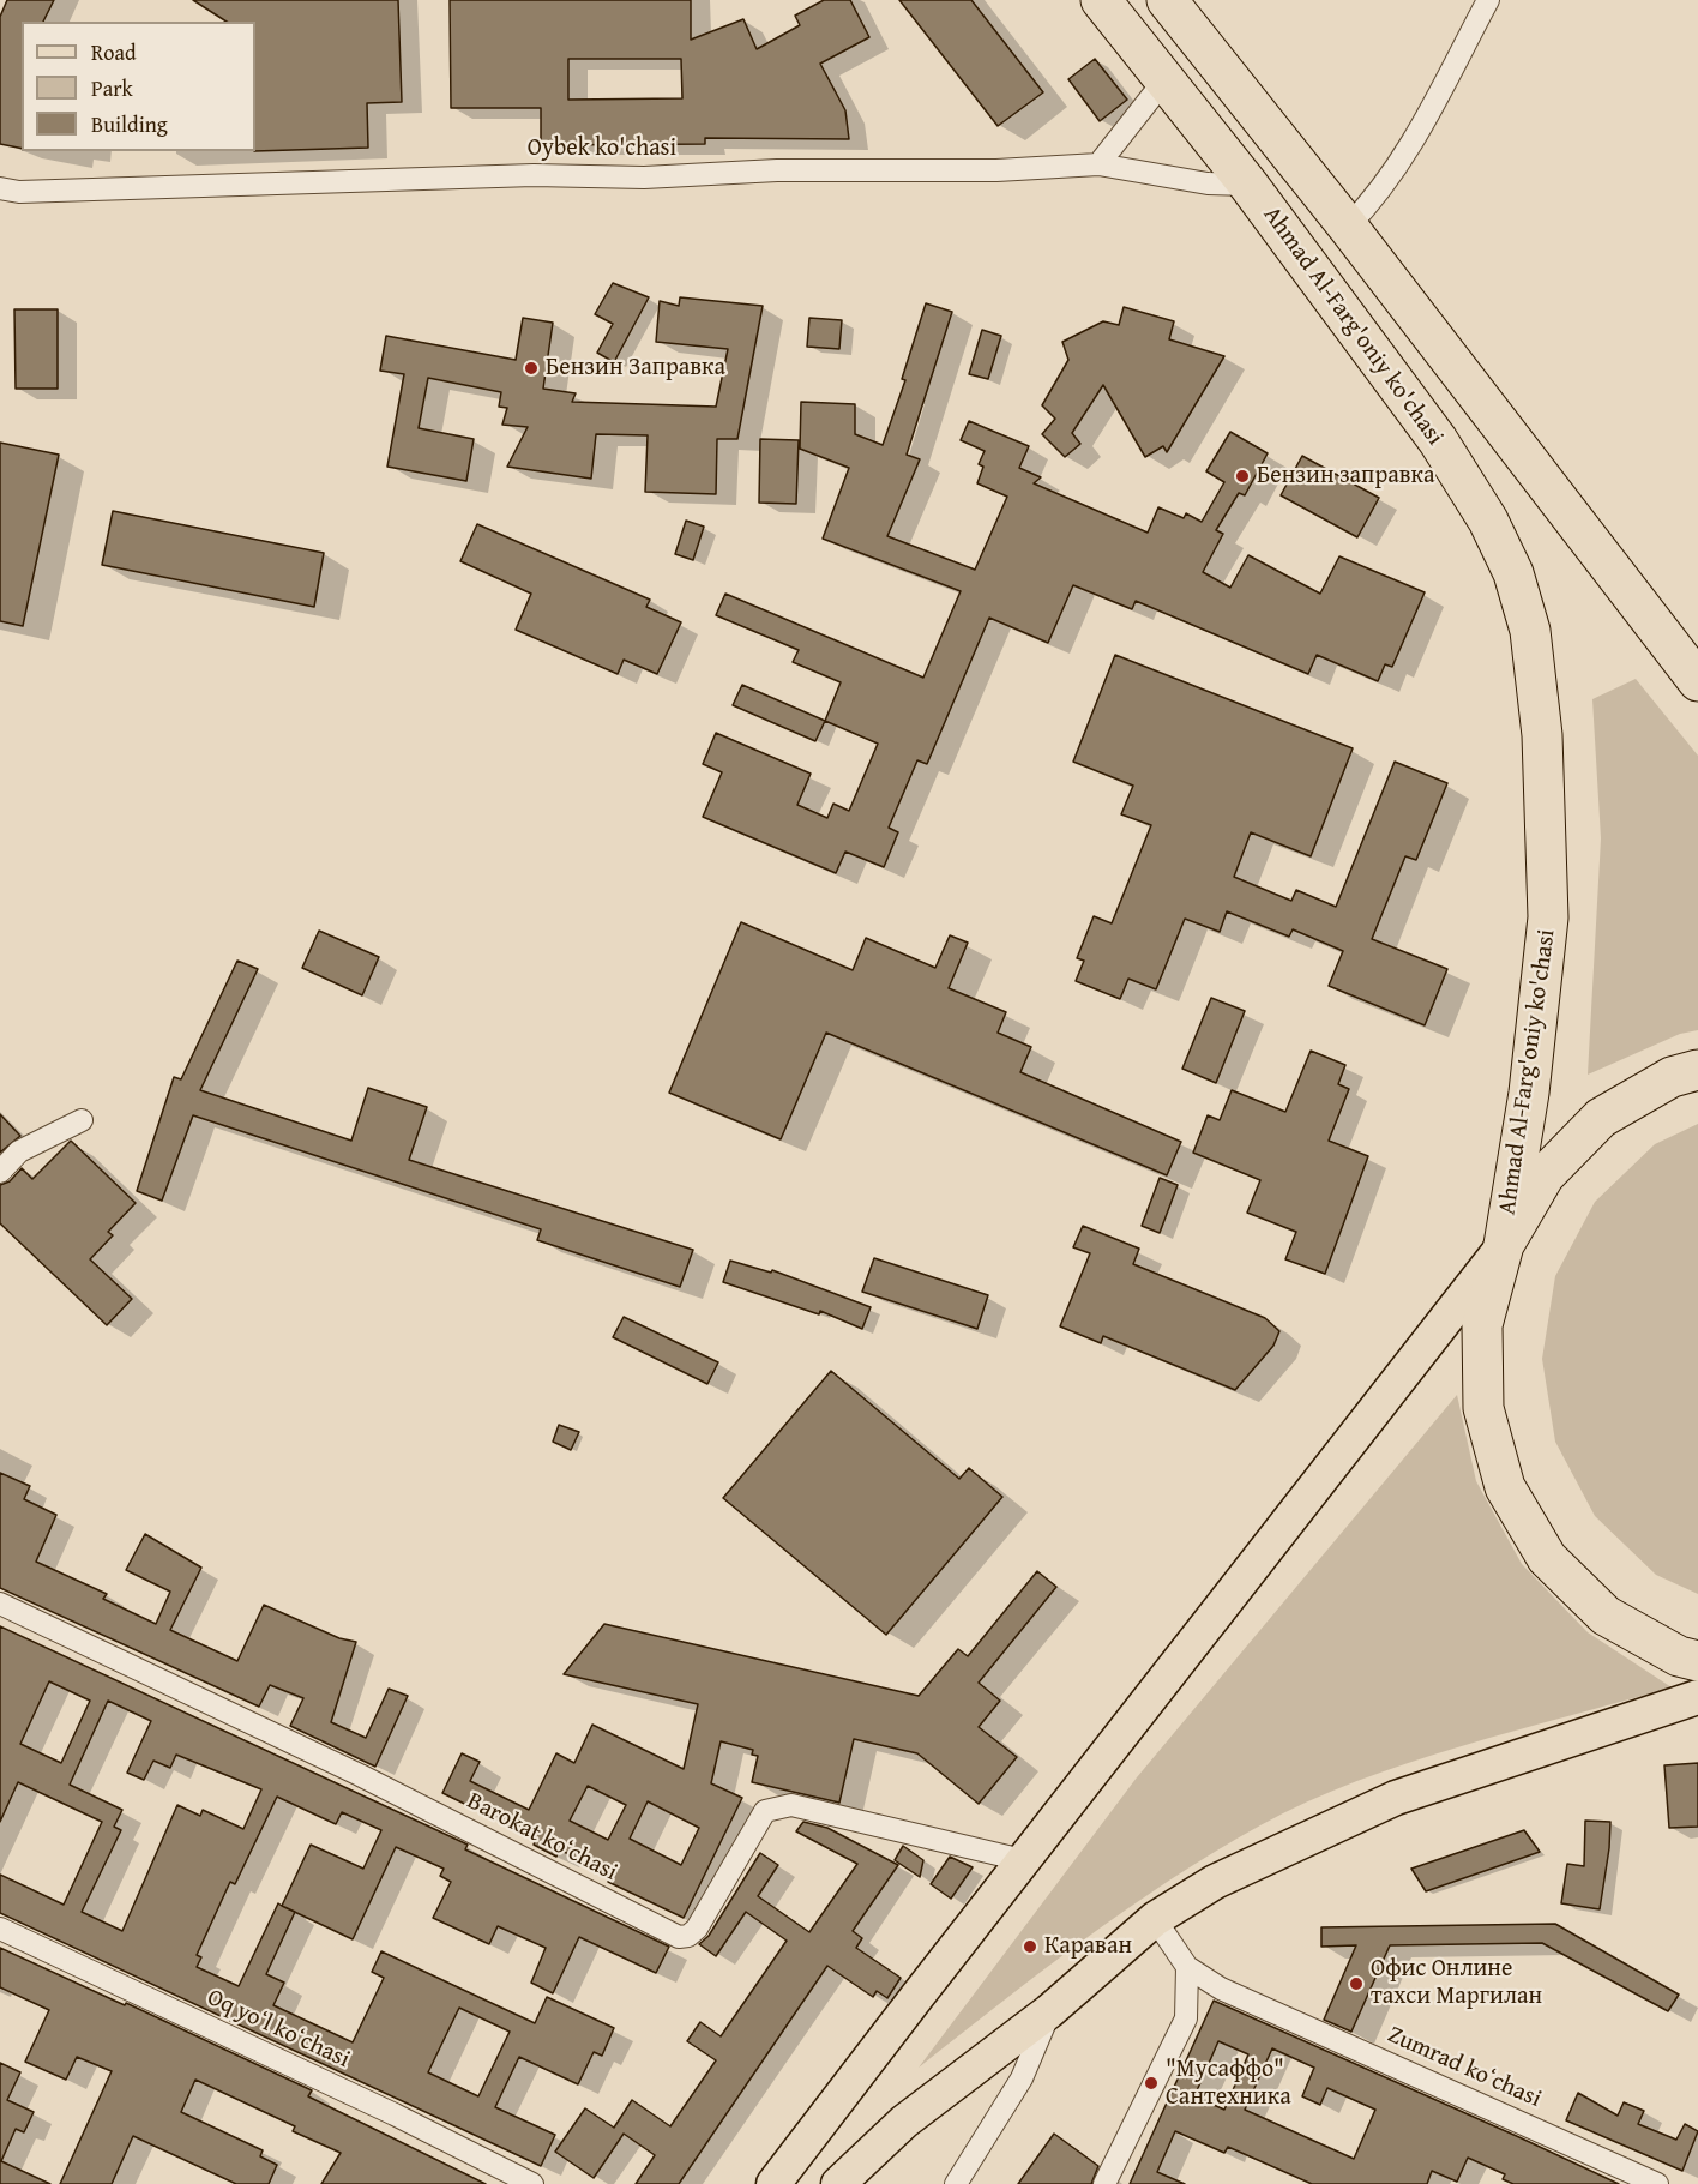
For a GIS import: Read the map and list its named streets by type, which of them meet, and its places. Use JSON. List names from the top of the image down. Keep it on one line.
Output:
{"streets":{"highway":["Ahmad Al-Farg'oniy ko'chasi"],"street":["Oybek ko'chasi","Barokat koʻchasi","Oq yoʻl koʻchasi","Zumrad koʻchasi"]},"crossings":[["Oybek ko'chasi","Ahmad Al-Farg'oniy ko'chasi"]],"places":["Бензин Заправка","Бензин заправка","Караван","Офис Онлине тахси Маргилан","\"Мусаффо\" Сантехника"],"legend":["Road","Park","Building"]}
